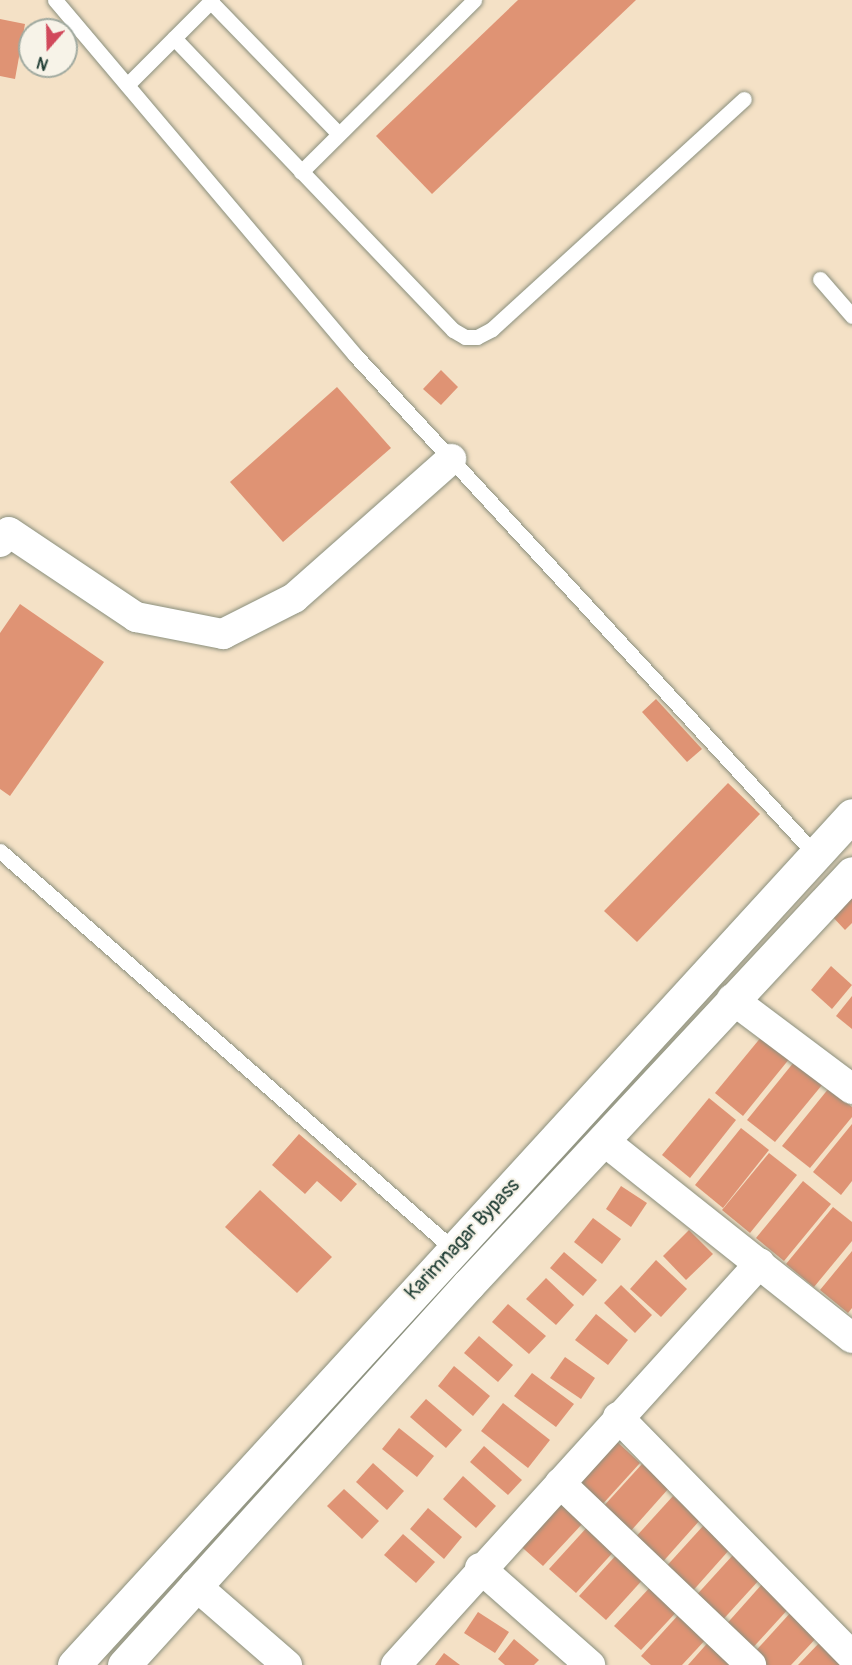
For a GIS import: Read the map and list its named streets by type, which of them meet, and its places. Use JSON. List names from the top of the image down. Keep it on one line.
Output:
{"streets":{"highway":["Karimnagar Bypass"]},"north":"bottom"}
